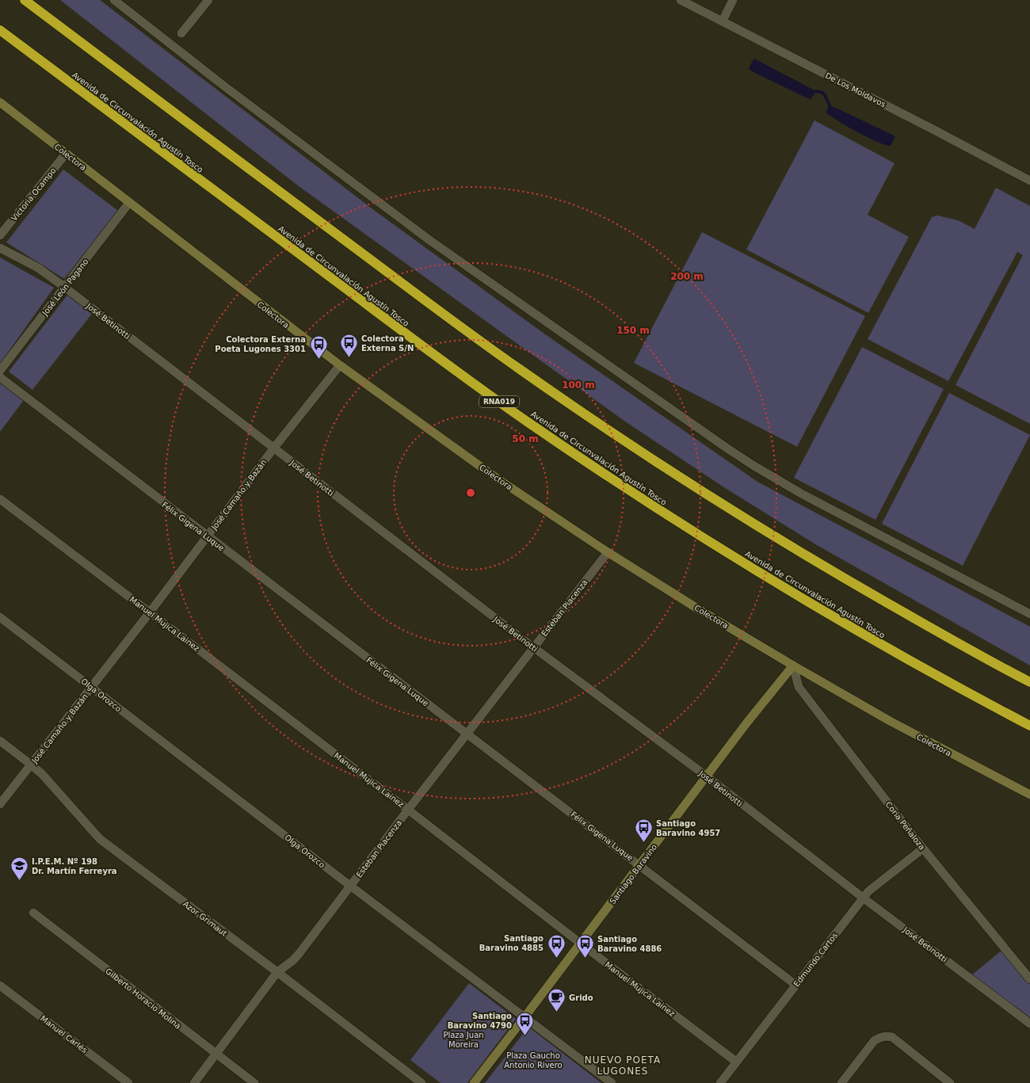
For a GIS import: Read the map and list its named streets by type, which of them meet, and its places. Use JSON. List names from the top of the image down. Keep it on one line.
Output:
{"streets":{"highway":["Avenida de Circunvalación Agustín Tosco","RNA019"],"main road":["Colectora","Santiago Baravino"],"street":["De Los Moldavos","Victoria Ocampo","José León Pagano","José Betinotti","José Camaño y Bazán","Félix Gigena Luque","Esteban Piacenza","Manuel Mujica Lainez","Olga Orozco","Coria Peñaloza","Azor Grimaut","Edmundo Cartos","Gilberto Horacio Molina","Manuel Carlés"]},"crossings":[["Colectora","Victoria Ocampo"],["Colectora","José León Pagano"],["Colectora","José Camaño y Bazán"],["Colectora","Esteban Piacenza"],["Colectora","Coria Peñaloza"],["Colectora","Santiago Baravino"],["José León Pagano","José Betinotti"],["José Betinotti","José Camaño y Bazán"],["José Betinotti","Esteban Piacenza"],["José Betinotti","Santiago Baravino"],["José Betinotti","Edmundo Cartos"],["José Camaño y Bazán","Félix Gigena Luque"],["José Camaño y Bazán","Manuel Mujica Lainez"],["José Camaño y Bazán","Olga Orozco"],["José Camaño y Bazán","Azor Grimaut"],["Félix Gigena Luque","Esteban Piacenza"],["Félix Gigena Luque","Santiago Baravino"],["Félix Gigena Luque","Edmundo Cartos"],["Esteban Piacenza","Manuel Mujica Lainez"],["Esteban Piacenza","Olga Orozco"],["Esteban Piacenza","Azor Grimaut"],["Esteban Piacenza","Gilberto Horacio Molina"],["Manuel Mujica Lainez","Santiago Baravino"],["Manuel Mujica Lainez","Edmundo Cartos"],["Olga Orozco","Santiago Baravino"],["Coria Peñaloza","Santiago Baravino"],["Coria Peñaloza","Edmundo Cartos"]],"districts":["NUEVO POETA LUGONES"],"parks":["Plaza Juan Moreira","Plaza Gaucho Antonio Rivero"],"places":{"bus stop":["Colectora Externa S/N","Colectora Externa Poeta Lugones 3301","Santiago Baravino 4957","Santiago Baravino 4885","Santiago Baravino 4886","Santiago Baravino 4790"],"school or university":["I.P.E.M. Nº 198 Dr. Martín Ferreyra"],"cafe":["Grido"]},"rings":["200 m","150 m","100 m","50 m"]}
